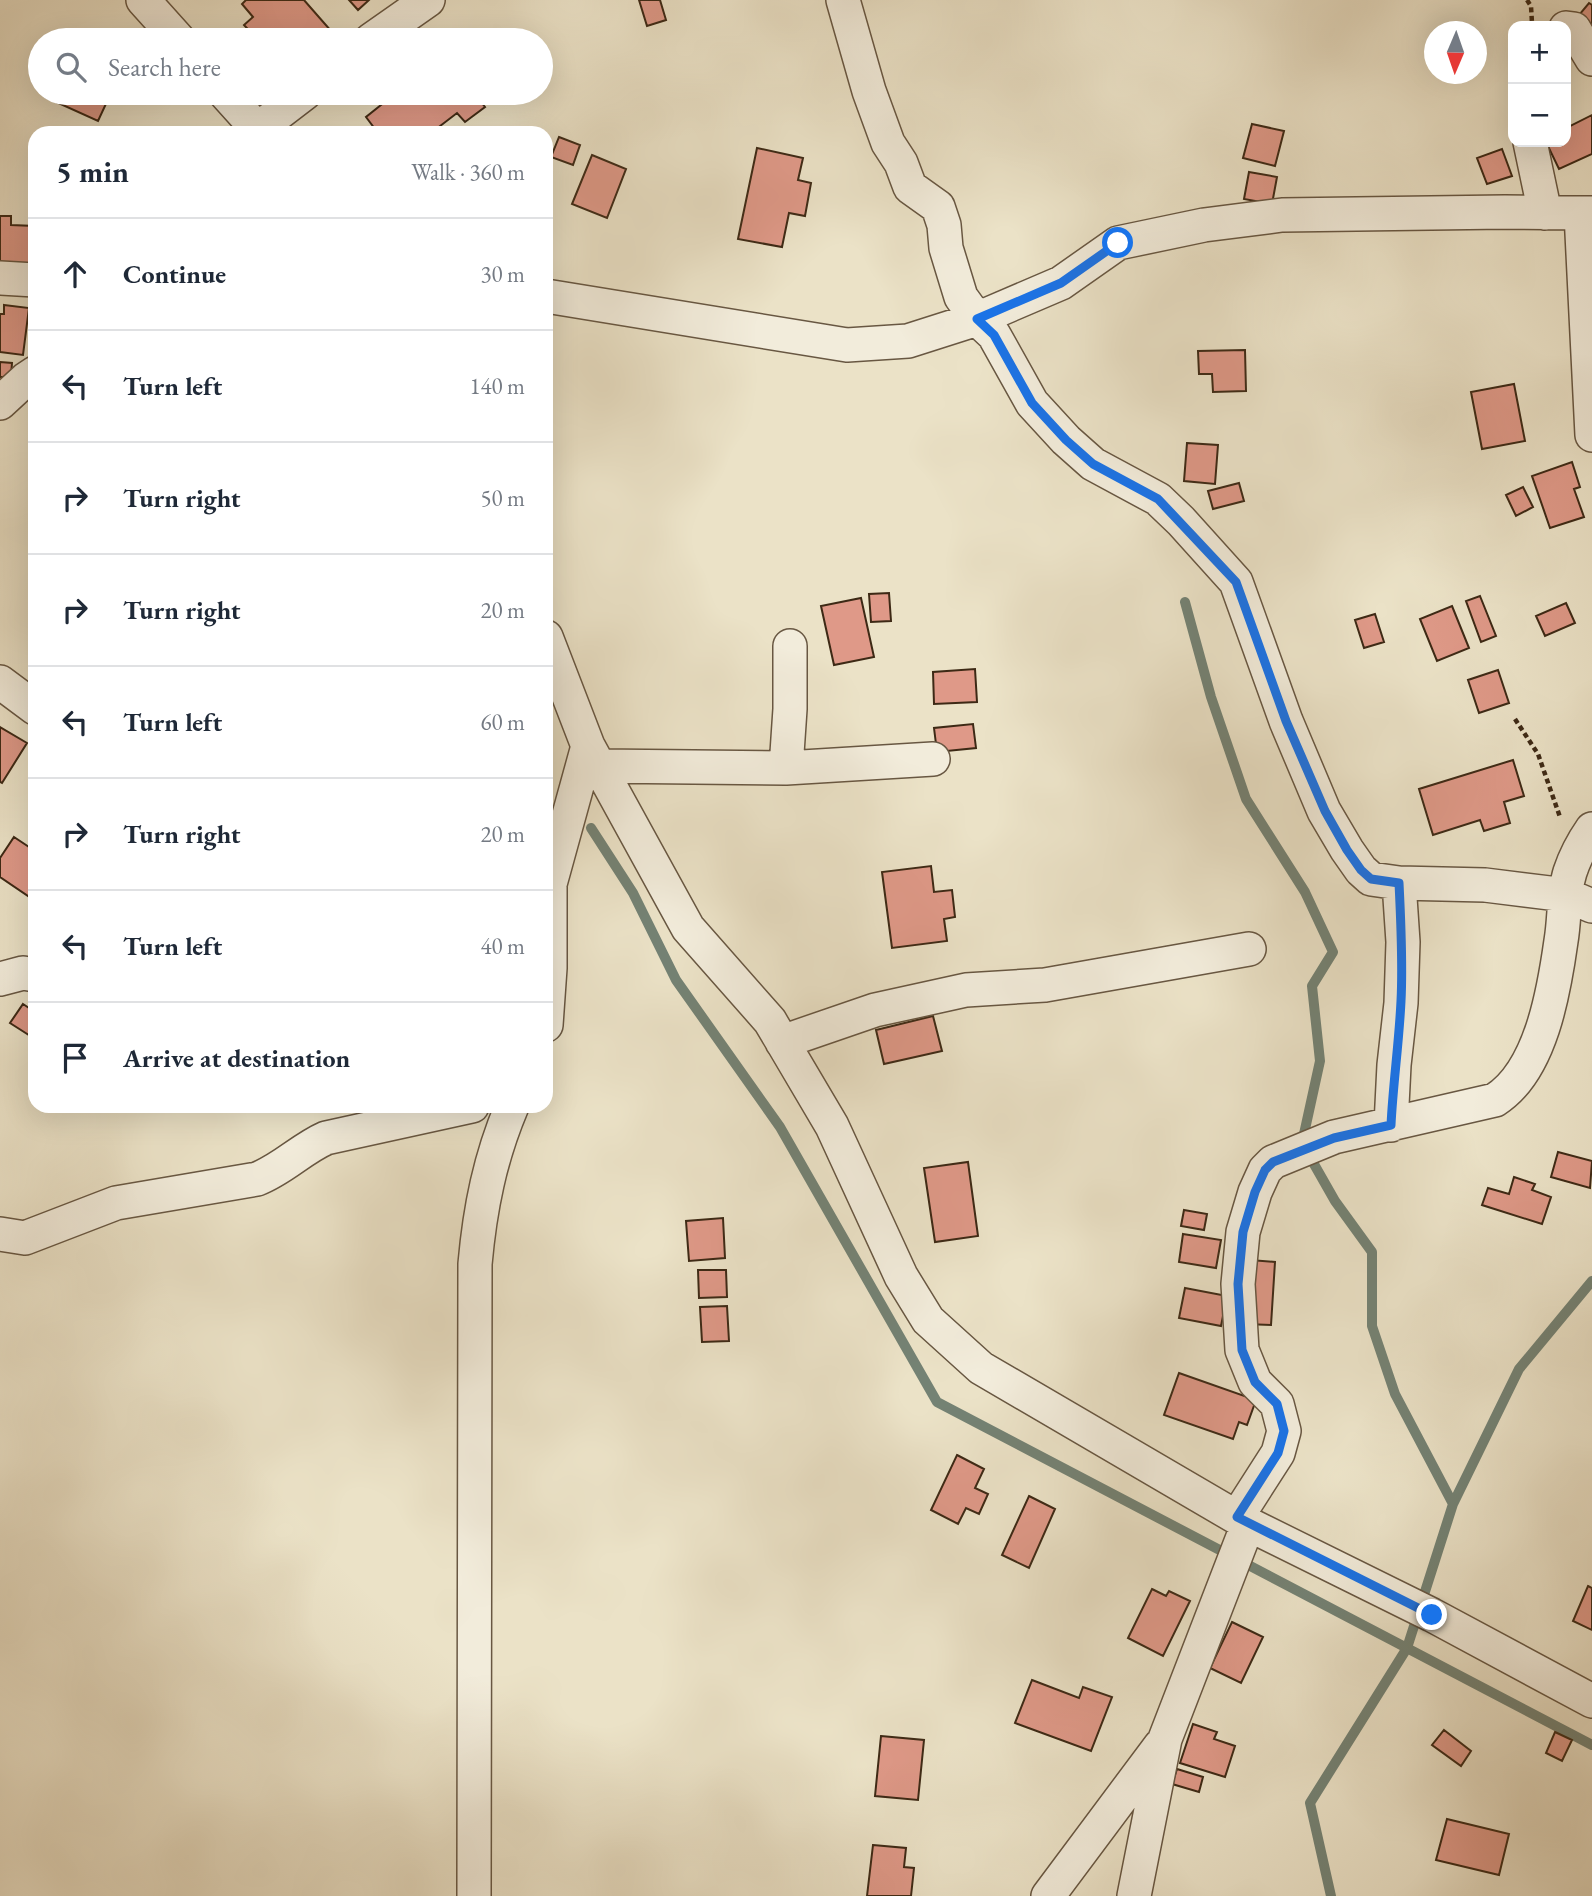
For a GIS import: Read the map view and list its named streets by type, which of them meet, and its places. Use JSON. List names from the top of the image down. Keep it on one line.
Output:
{"north":"bottom","page":{"map_buttons":["+","−"],"search":"Search here","heading":["5 min","Walk · 360 m"],"list":[["Continue","30 m"],["Turn left","140 m"],["Turn right","50 m"],["Turn right","20 m"],["Turn left","60 m"],["Turn right","20 m"],["Turn left","40 m"],"Arrive at destination"]}}
